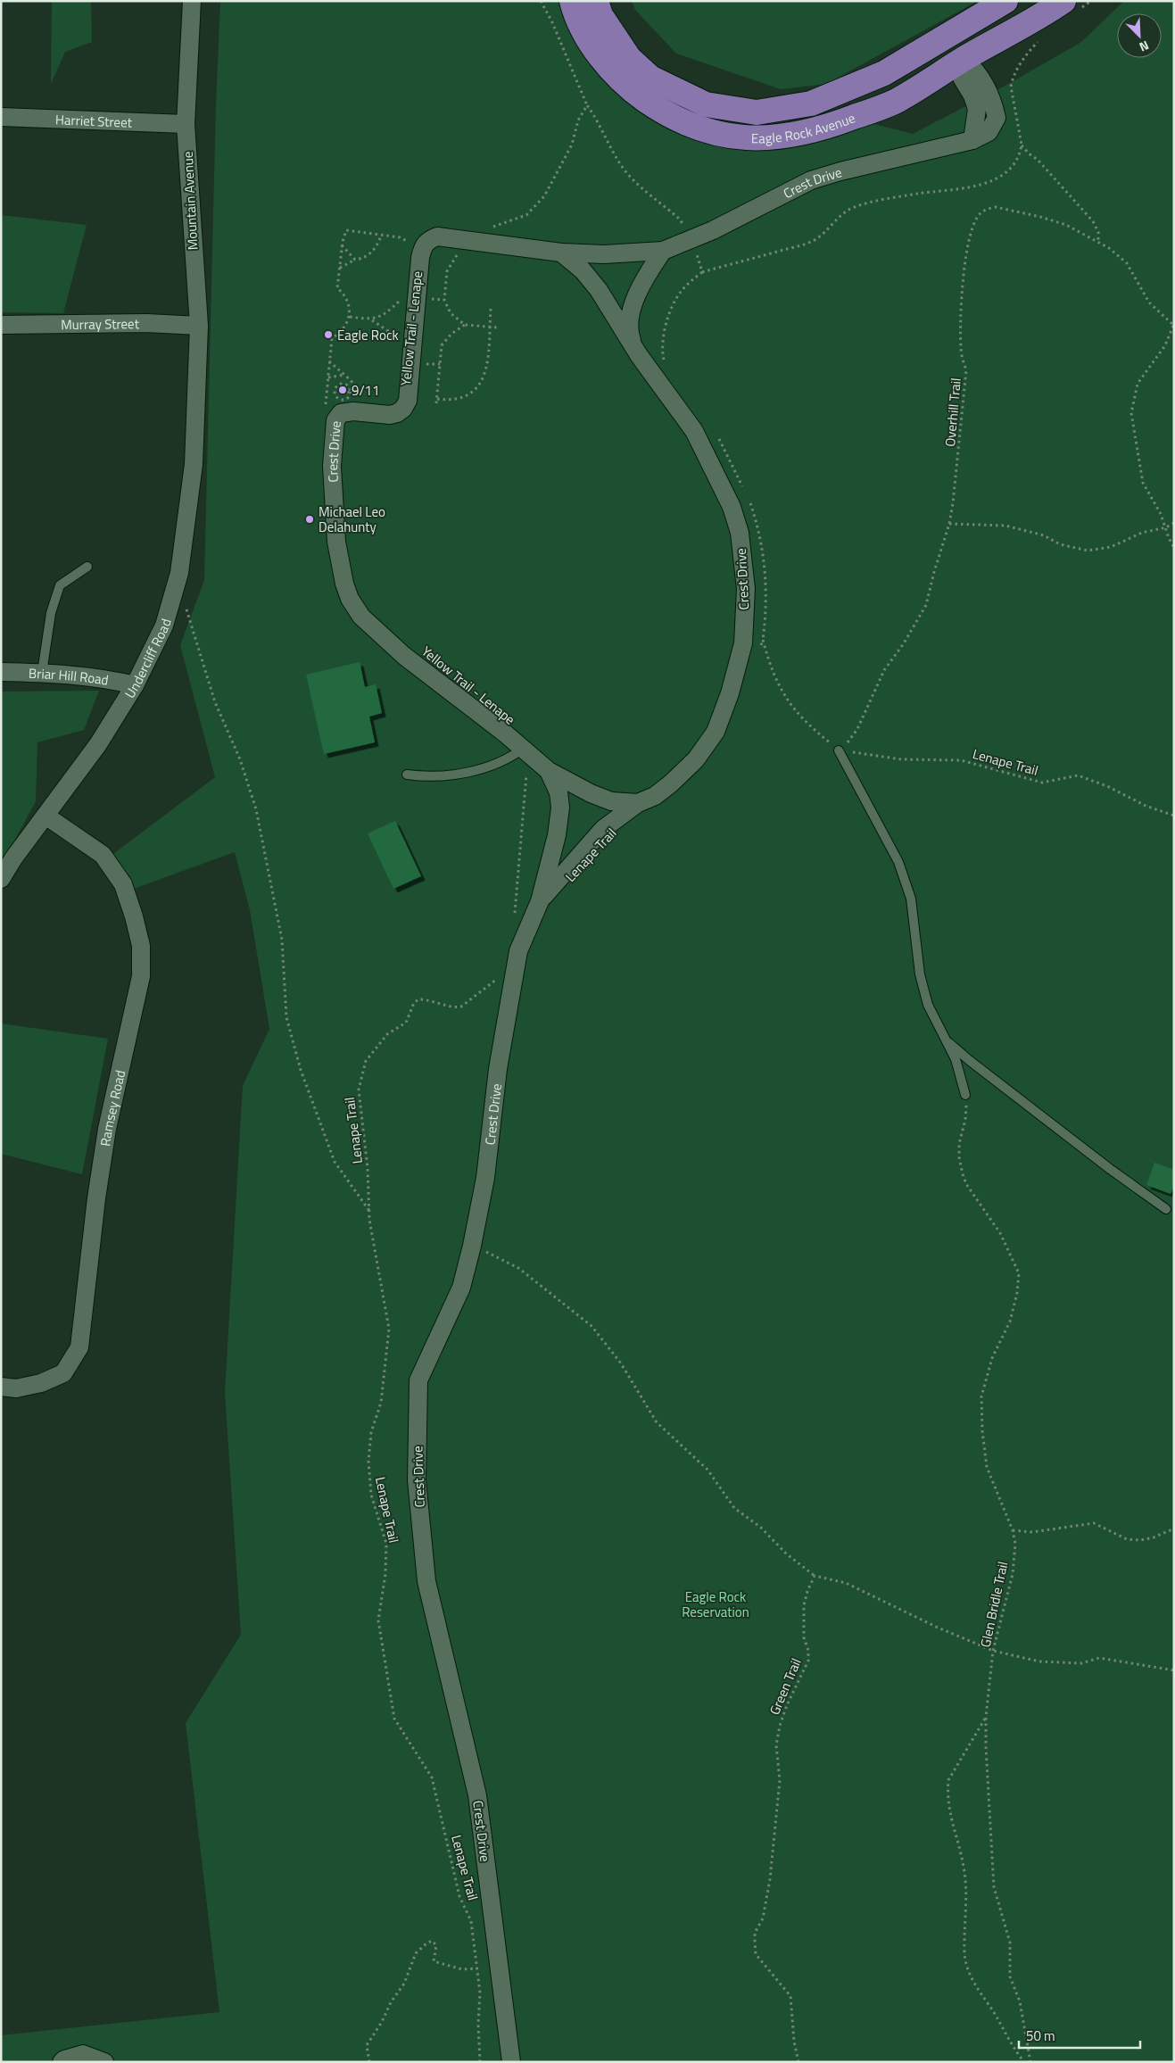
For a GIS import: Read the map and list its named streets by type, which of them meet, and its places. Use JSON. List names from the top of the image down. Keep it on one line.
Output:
{"streets":{"main road":["Eagle Rock Avenue"],"street":["Harriet Street","Crest Drive","Mountain Avenue","Murray Street","Undercliff Road","Briar Hill Road","Ramsey Road"],"path":["Overhill Trail","Lenape Trail","Glen Bridle Trail","Green Trail"]},"crossings":[["Harriet Street","Mountain Avenue"],["Eagle Rock Avenue","Crest Drive"],["Crest Drive","Lenape Trail"],["Mountain Avenue","Murray Street"],["Mountain Avenue","Undercliff Road"],["Overhill Trail","Lenape Trail"],["Undercliff Road","Briar Hill Road"],["Undercliff Road","Ramsey Road"]],"parks":["Eagle Rock Reservation"],"places":["Eagle Rock","9/11","Michael Leo Delahunty"],"scale_bar":"50 m","north":"bottom right"}
